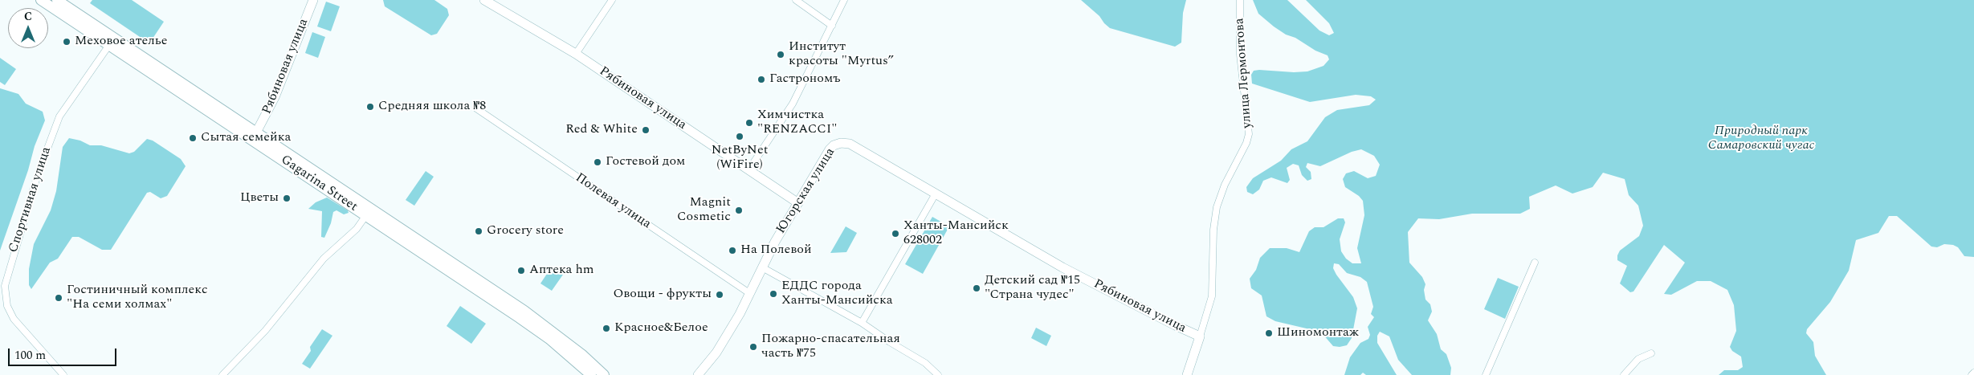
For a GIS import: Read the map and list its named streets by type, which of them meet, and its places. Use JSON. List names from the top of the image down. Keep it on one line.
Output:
{"streets":{"main road":["Gagarina Street"],"street":["Рябиновая улица","улица Лермонтова","Югорская улица","Спортивная улица","Полевая улица"]},"crossings":[["Рябиновая улица","улица Лермонтова"],["Рябиновая улица","Gagarina Street"],["Рябиновая улица","Югорская улица"],["Gagarina Street","Спортивная улица"],["Югорская улица","Полевая улица"]],"parks":["Природный парк Самаровский чугас"],"places":["Меховое ателье","Институт красоты \"Myrtus”","Гастрономъ","Средняя школа №8","Химчистка \"RENZACCI\"","Red & White","NetByNet (WiFire)","Сытая семейка","Гостевой дом","Цветы","Magnit Cosmetic","Grocery store","Ханты-Мансийск 628002","На Полевой","Аптека hm","Детский сад №15 \"Страна чудес\"","ЕДДС города Ханты-Мансийска","Овощи - фрукты","Гостиничный комплекс \"На семи холмах\"","Красное&Белое","Шиномонтаж","Пожарно-спасательная часть №75"],"scale_bar":"100 m","north":"top"}
